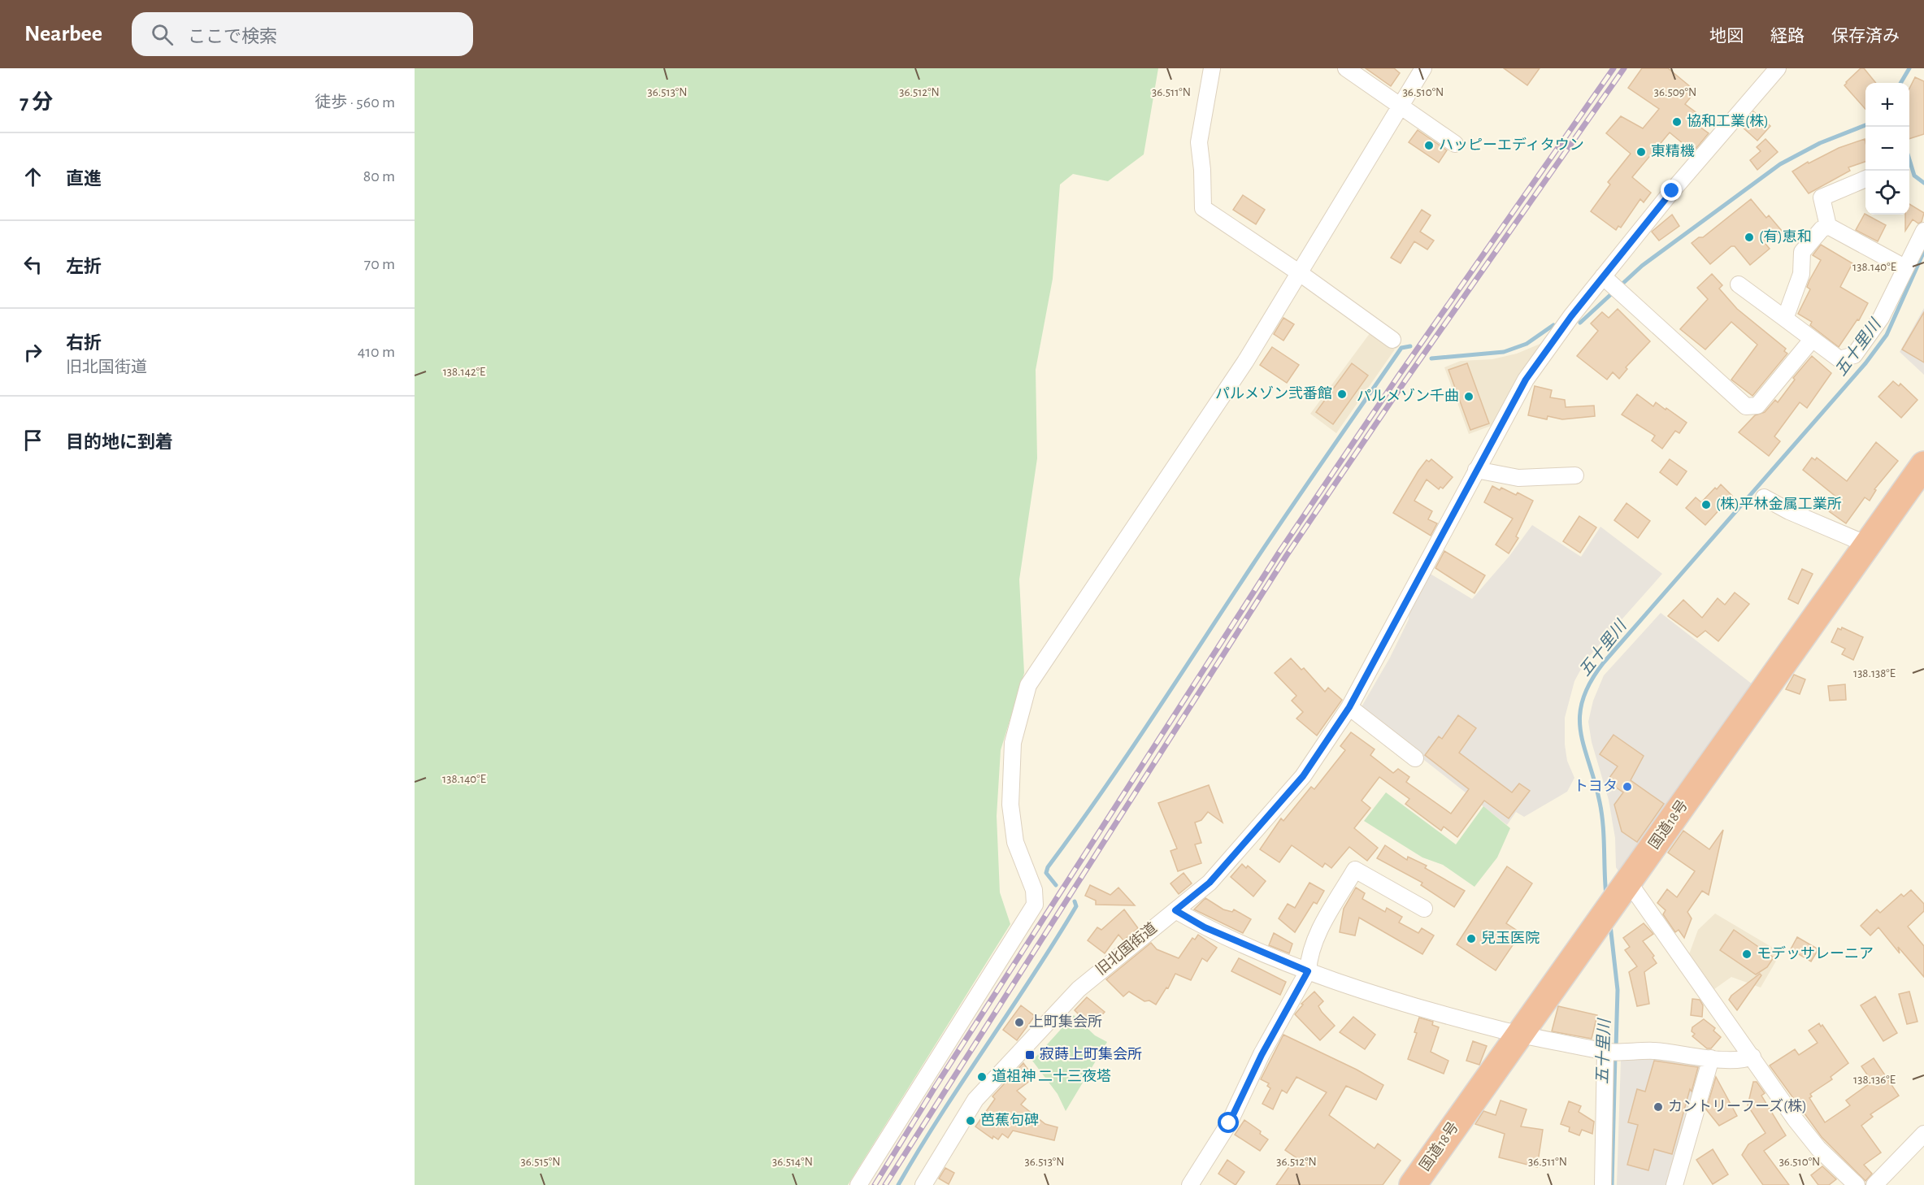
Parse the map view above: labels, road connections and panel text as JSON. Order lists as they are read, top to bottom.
{
  "streets": {
    "highway": ["国道18号"],
    "street": ["旧北国街道"]
  },
  "water": ["五十里川"],
  "places": {
    "other": [
      "協和工業(株)",
      "ハッピーエディタウン",
      "東精機",
      "(有)恵和",
      "パルメゾン弐番館",
      "パルメゾン千曲",
      "(株)平林金属工業所",
      "トヨタ",
      "兒玉医院",
      "モデッサレーニア",
      "上町集会所",
      "道祖神 二十三夜塔",
      "カントリーフーズ(株)",
      "芭蕉句碑"
    ],
    "transit": ["寂蒔上町集会所"]
  },
  "page": {
    "header": "Nearbee",
    "search": "ここで検索",
    "nav": ["地図", "経路", "保存済み"],
    "heading": ["7 分", "徒歩 · 560 m"],
    "map_buttons": ["+", "−"],
    "list": [
      ["直進", "80 m"],
      ["左折", "70 m"],
      ["右折", "旧北国街道", "410 m"],
      "目的地に到着"
    ]
  },
  "coordinates": [
    "36.509°N",
    "36.513°N",
    "36.512°N",
    "36.511°N",
    "36.510°N",
    "138.140°E",
    "138.142°E",
    "138.138°E",
    "138.136°E",
    "36.515°N",
    "36.514°N"
  ]
}
